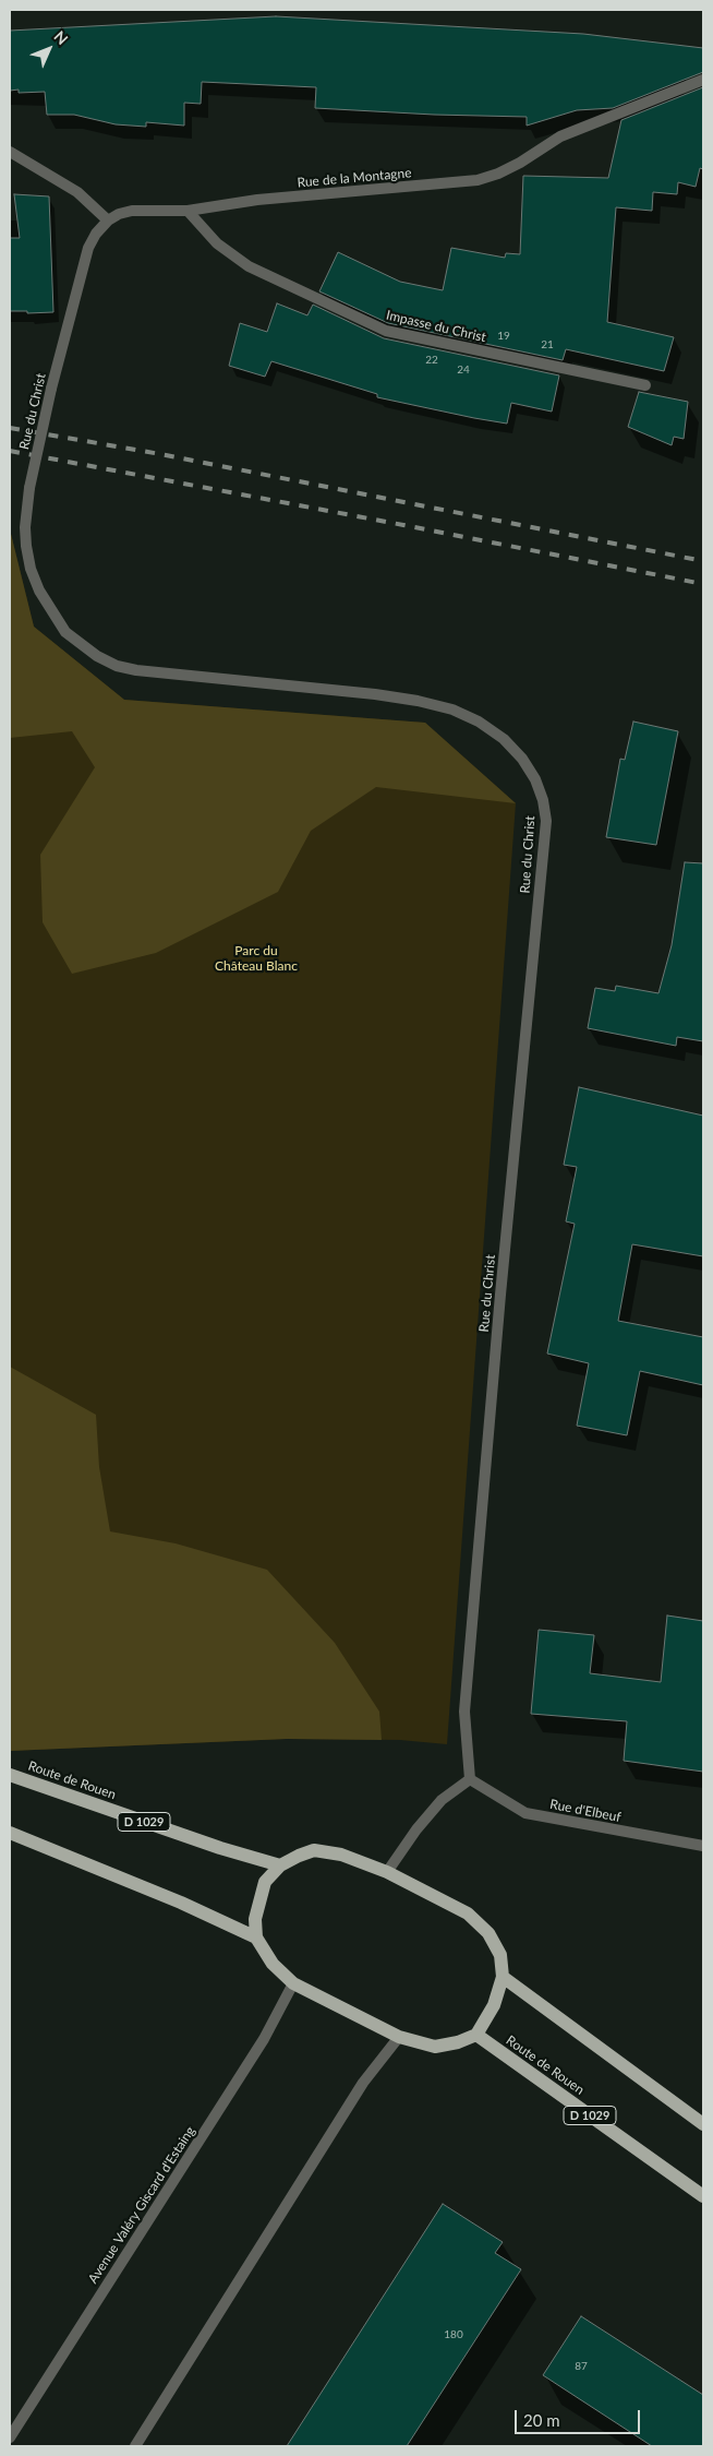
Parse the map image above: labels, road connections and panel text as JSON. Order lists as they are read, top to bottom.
{
  "streets": {
    "main road": ["Route de Rouen", "D 1029"],
    "street": [
      "Rue de la Montagne",
      "Impasse du Christ",
      "Rue du Christ",
      "Rue d'Elbeuf",
      "Avenue Valéry Giscard d'Estaing"
    ]
  },
  "crossings": [
    ["Rue de la Montagne", "Impasse du Christ"],
    ["Rue de la Montagne", "Rue du Christ"],
    ["Rue du Christ", "Rue d'Elbeuf"]
  ],
  "parks": ["Parc du Château Blanc"],
  "house_numbers": [
    "19",
    "21",
    "22",
    "24",
    "180",
    "87"
  ],
  "scale_bar": "20 m",
  "north": "top right"
}
